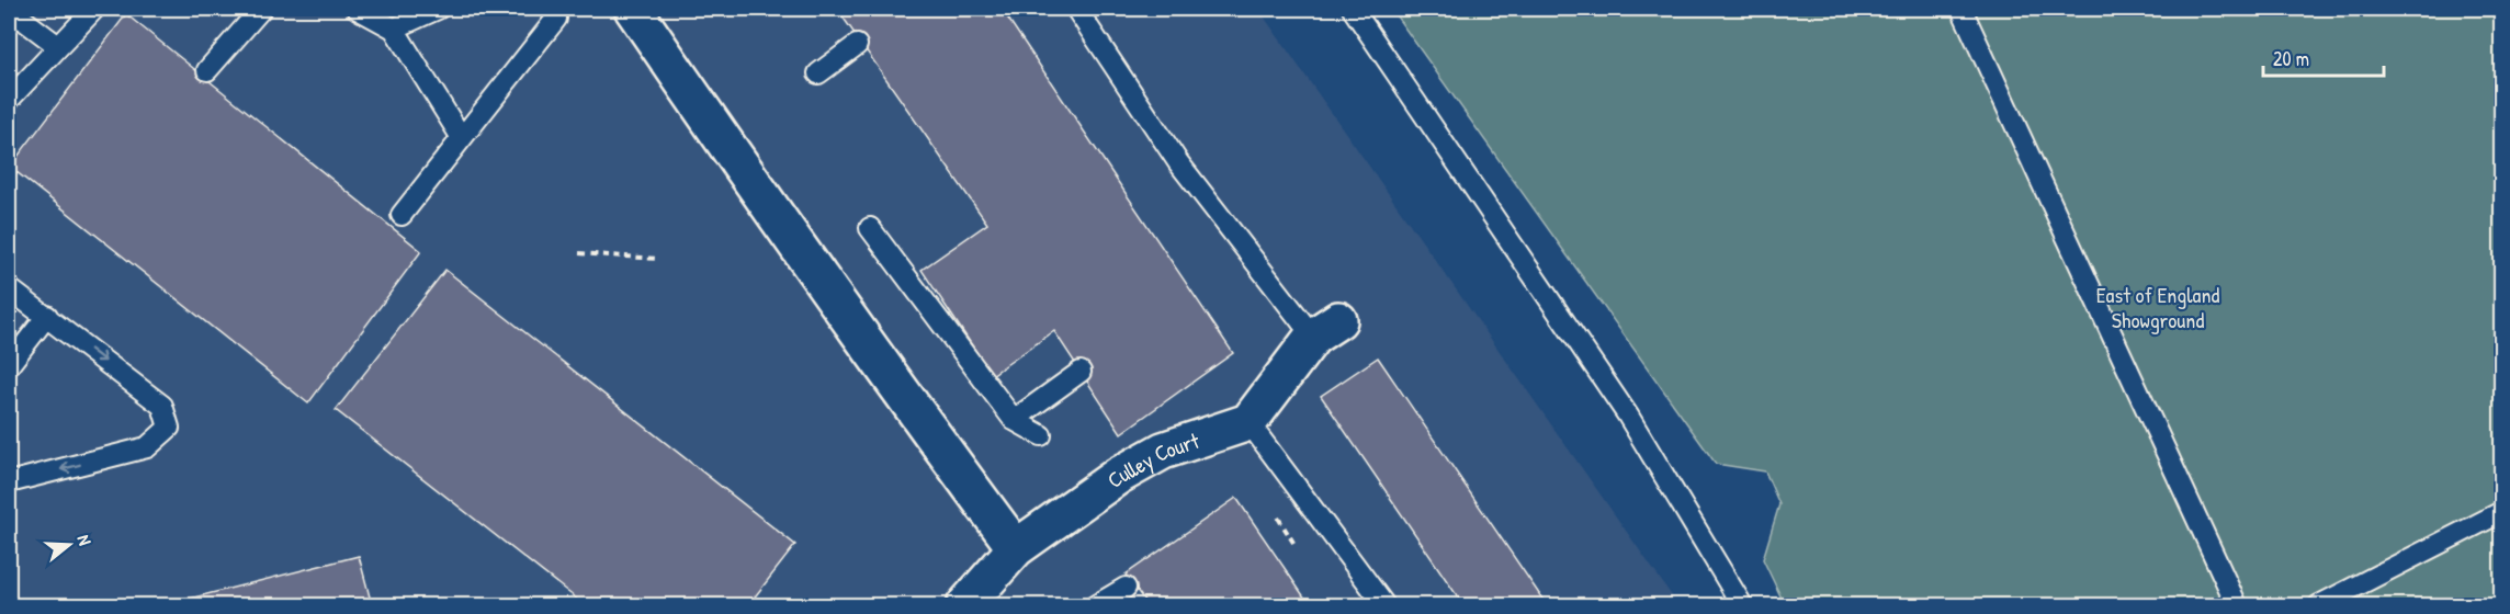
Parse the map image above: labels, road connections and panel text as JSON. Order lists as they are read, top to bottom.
{
  "streets": {
    "street": ["Culley Court"]
  },
  "parks": ["East of England Showground"],
  "scale_bar": "20 m",
  "north": "right"
}
